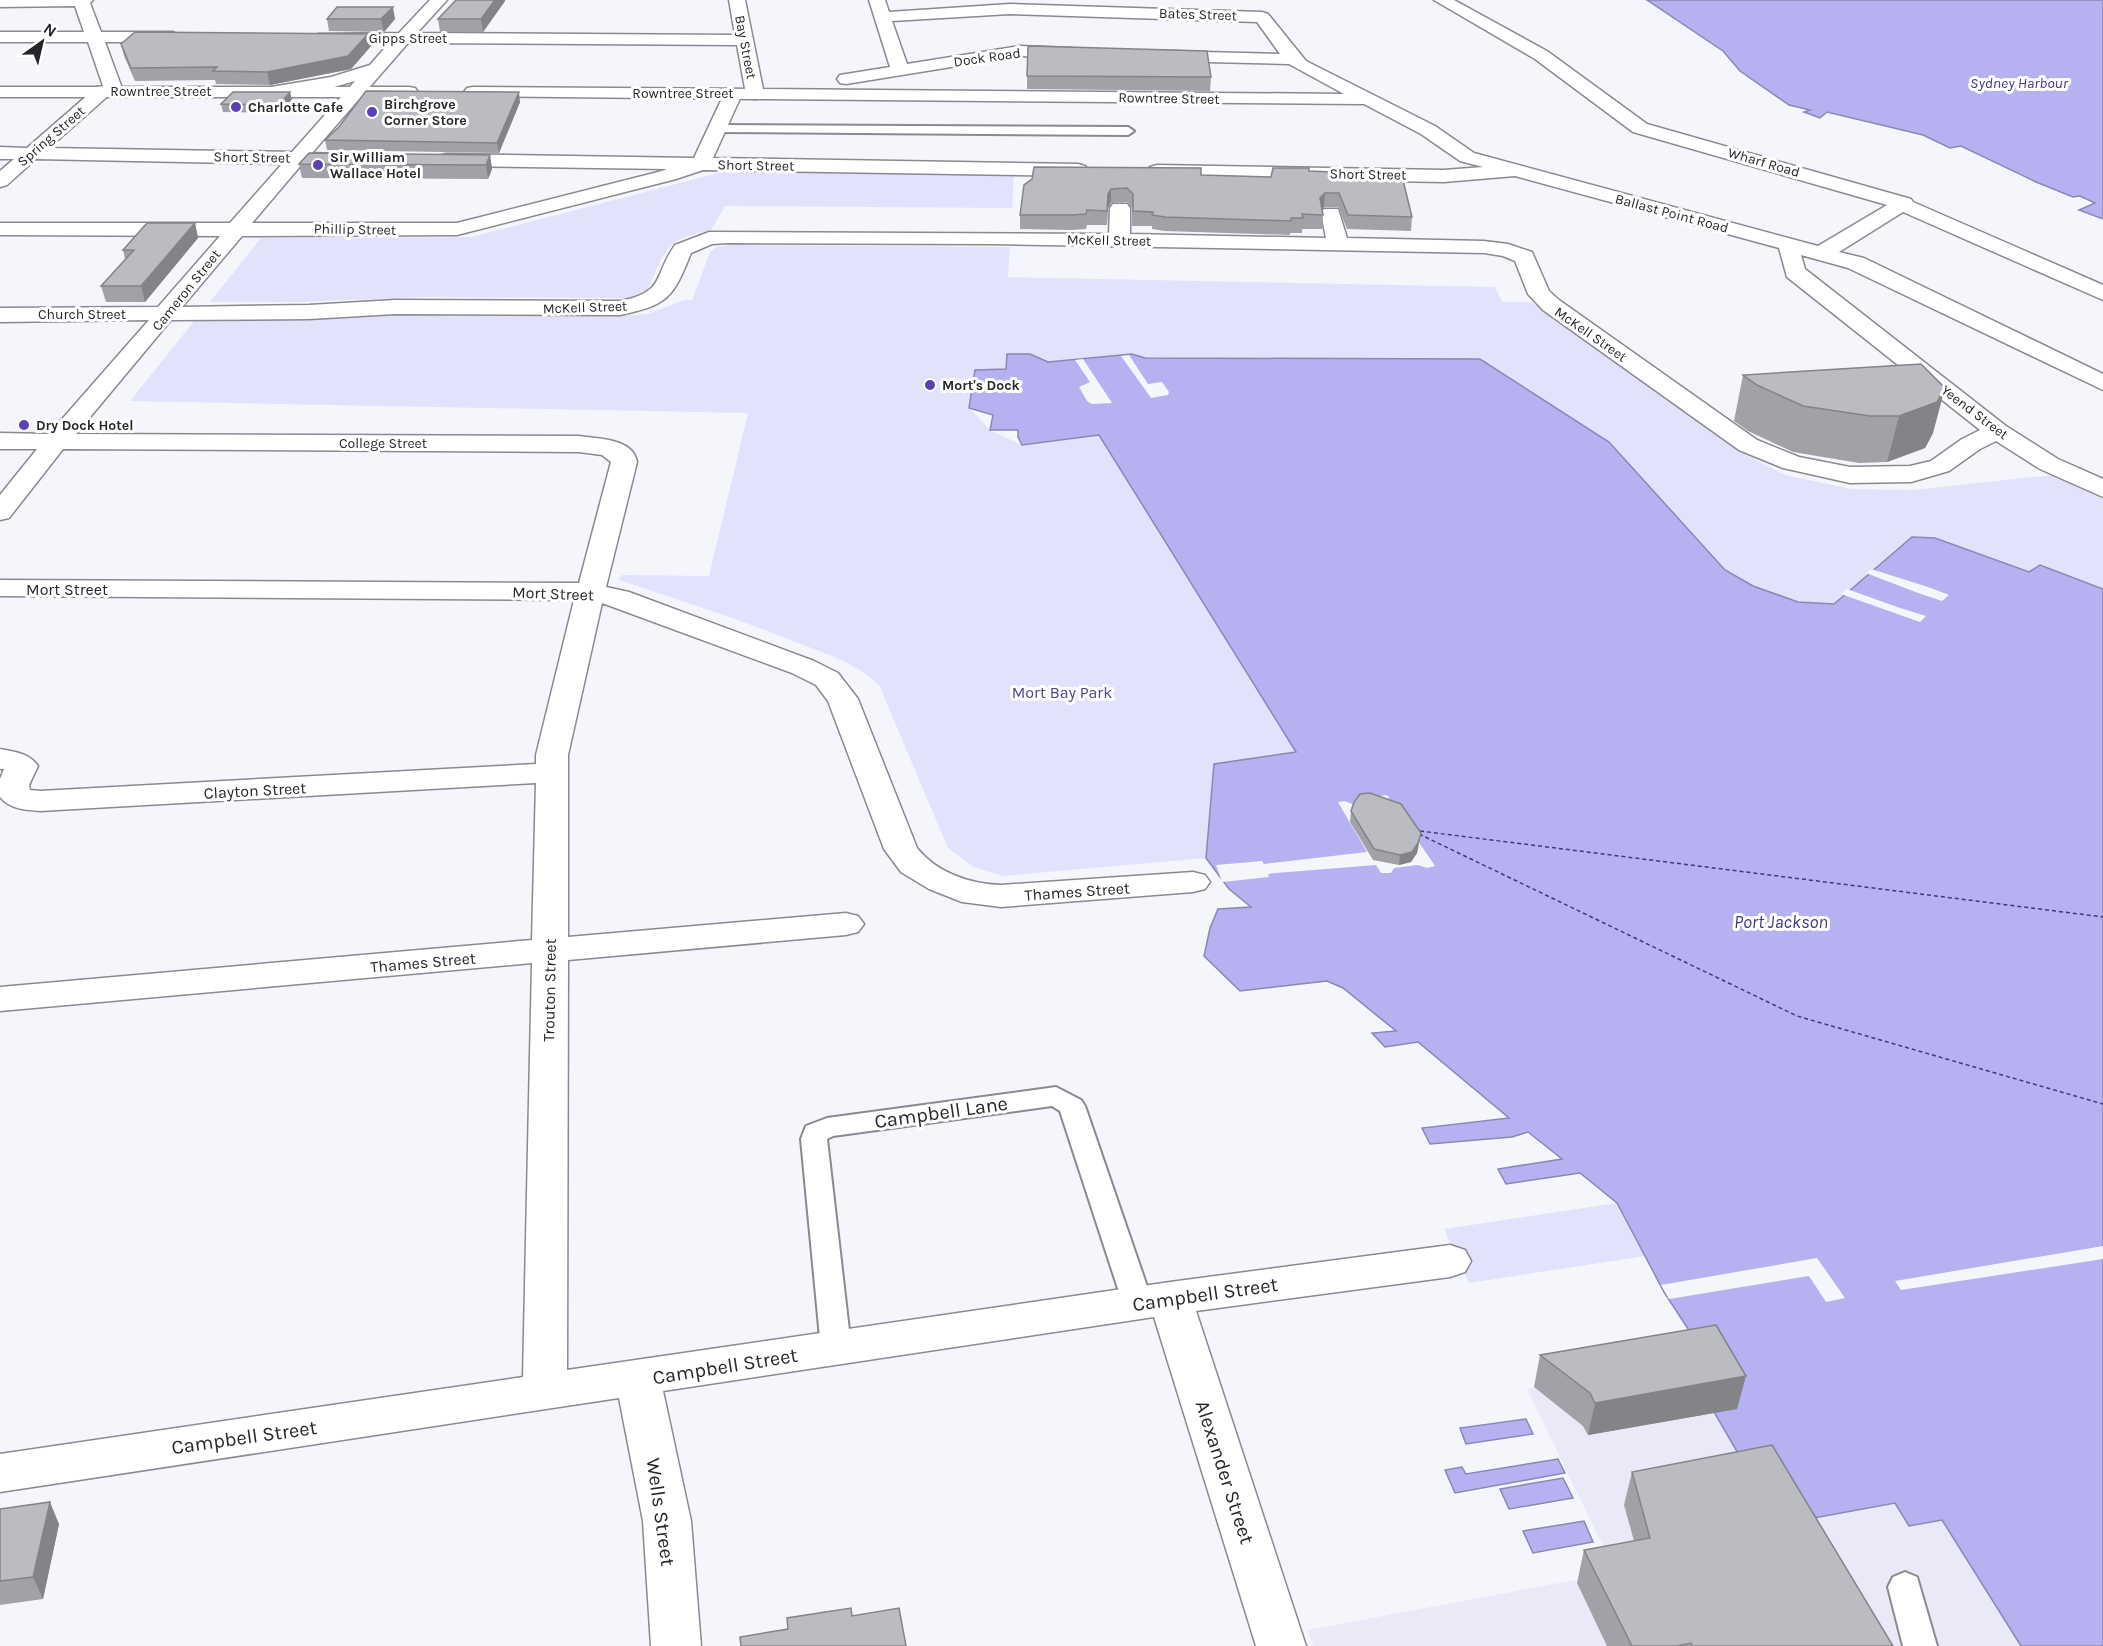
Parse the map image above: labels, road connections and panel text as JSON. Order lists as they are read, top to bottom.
{
  "streets": {
    "street": [
      "Bates Street",
      "Gipps Street",
      "Bay Street",
      "Dock Road",
      "Rowntree Street",
      "Spring Street",
      "Short Street",
      "Wharf Road",
      "Ballast Point Road",
      "Phillip Street",
      "McKell Street",
      "Cameron Street",
      "Church Street",
      "Yeend Street",
      "College Street",
      "Mort Street",
      "Clayton Street",
      "Thames Street",
      "Trouton Street",
      "Campbell Street",
      "Alexander Street",
      "Wells Street"
    ],
    "lane": ["Campbell Lane"]
  },
  "crossings": [
    ["Bates Street", "Ballast Point Road"],
    ["Gipps Street", "Bay Street"],
    ["Gipps Street", "Cameron Street"],
    ["Bay Street", "Rowntree Street"],
    ["Bay Street", "Short Street"],
    ["Bay Street", "Phillip Street"],
    ["Dock Road", "Rowntree Street"],
    ["Rowntree Street", "Spring Street"],
    ["Rowntree Street", "Ballast Point Road"],
    ["Rowntree Street", "Cameron Street"],
    ["Spring Street", "Short Street"],
    ["Short Street", "Ballast Point Road"],
    ["Short Street", "Phillip Street"],
    ["Short Street", "Cameron Street"],
    ["Ballast Point Road", "Yeend Street"],
    ["Phillip Street", "Cameron Street"],
    ["McKell Street", "Cameron Street"],
    ["McKell Street", "Church Street"],
    ["McKell Street", "Yeend Street"],
    ["Cameron Street", "Church Street"],
    ["Cameron Street", "College Street"],
    ["College Street", "Mort Street"],
    ["College Street", "Trouton Street"],
    ["Mort Street", "Thames Street"],
    ["Mort Street", "Trouton Street"],
    ["Clayton Street", "Trouton Street"],
    ["Thames Street", "Trouton Street"],
    ["Trouton Street", "Campbell Street"],
    ["Campbell Lane", "Campbell Street"],
    ["Campbell Lane", "Alexander Street"],
    ["Campbell Street", "Alexander Street"],
    ["Campbell Street", "Wells Street"]
  ],
  "water": ["Sydney Harbour", "Port Jackson"],
  "parks": ["Mort Bay Park"],
  "places": [
    "Charlotte Cafe",
    "Birchgrove Corner Store",
    "Sir William Wallace Hotel",
    "Mort's Dock",
    "Dry Dock Hotel"
  ],
  "north": "top right"
}
